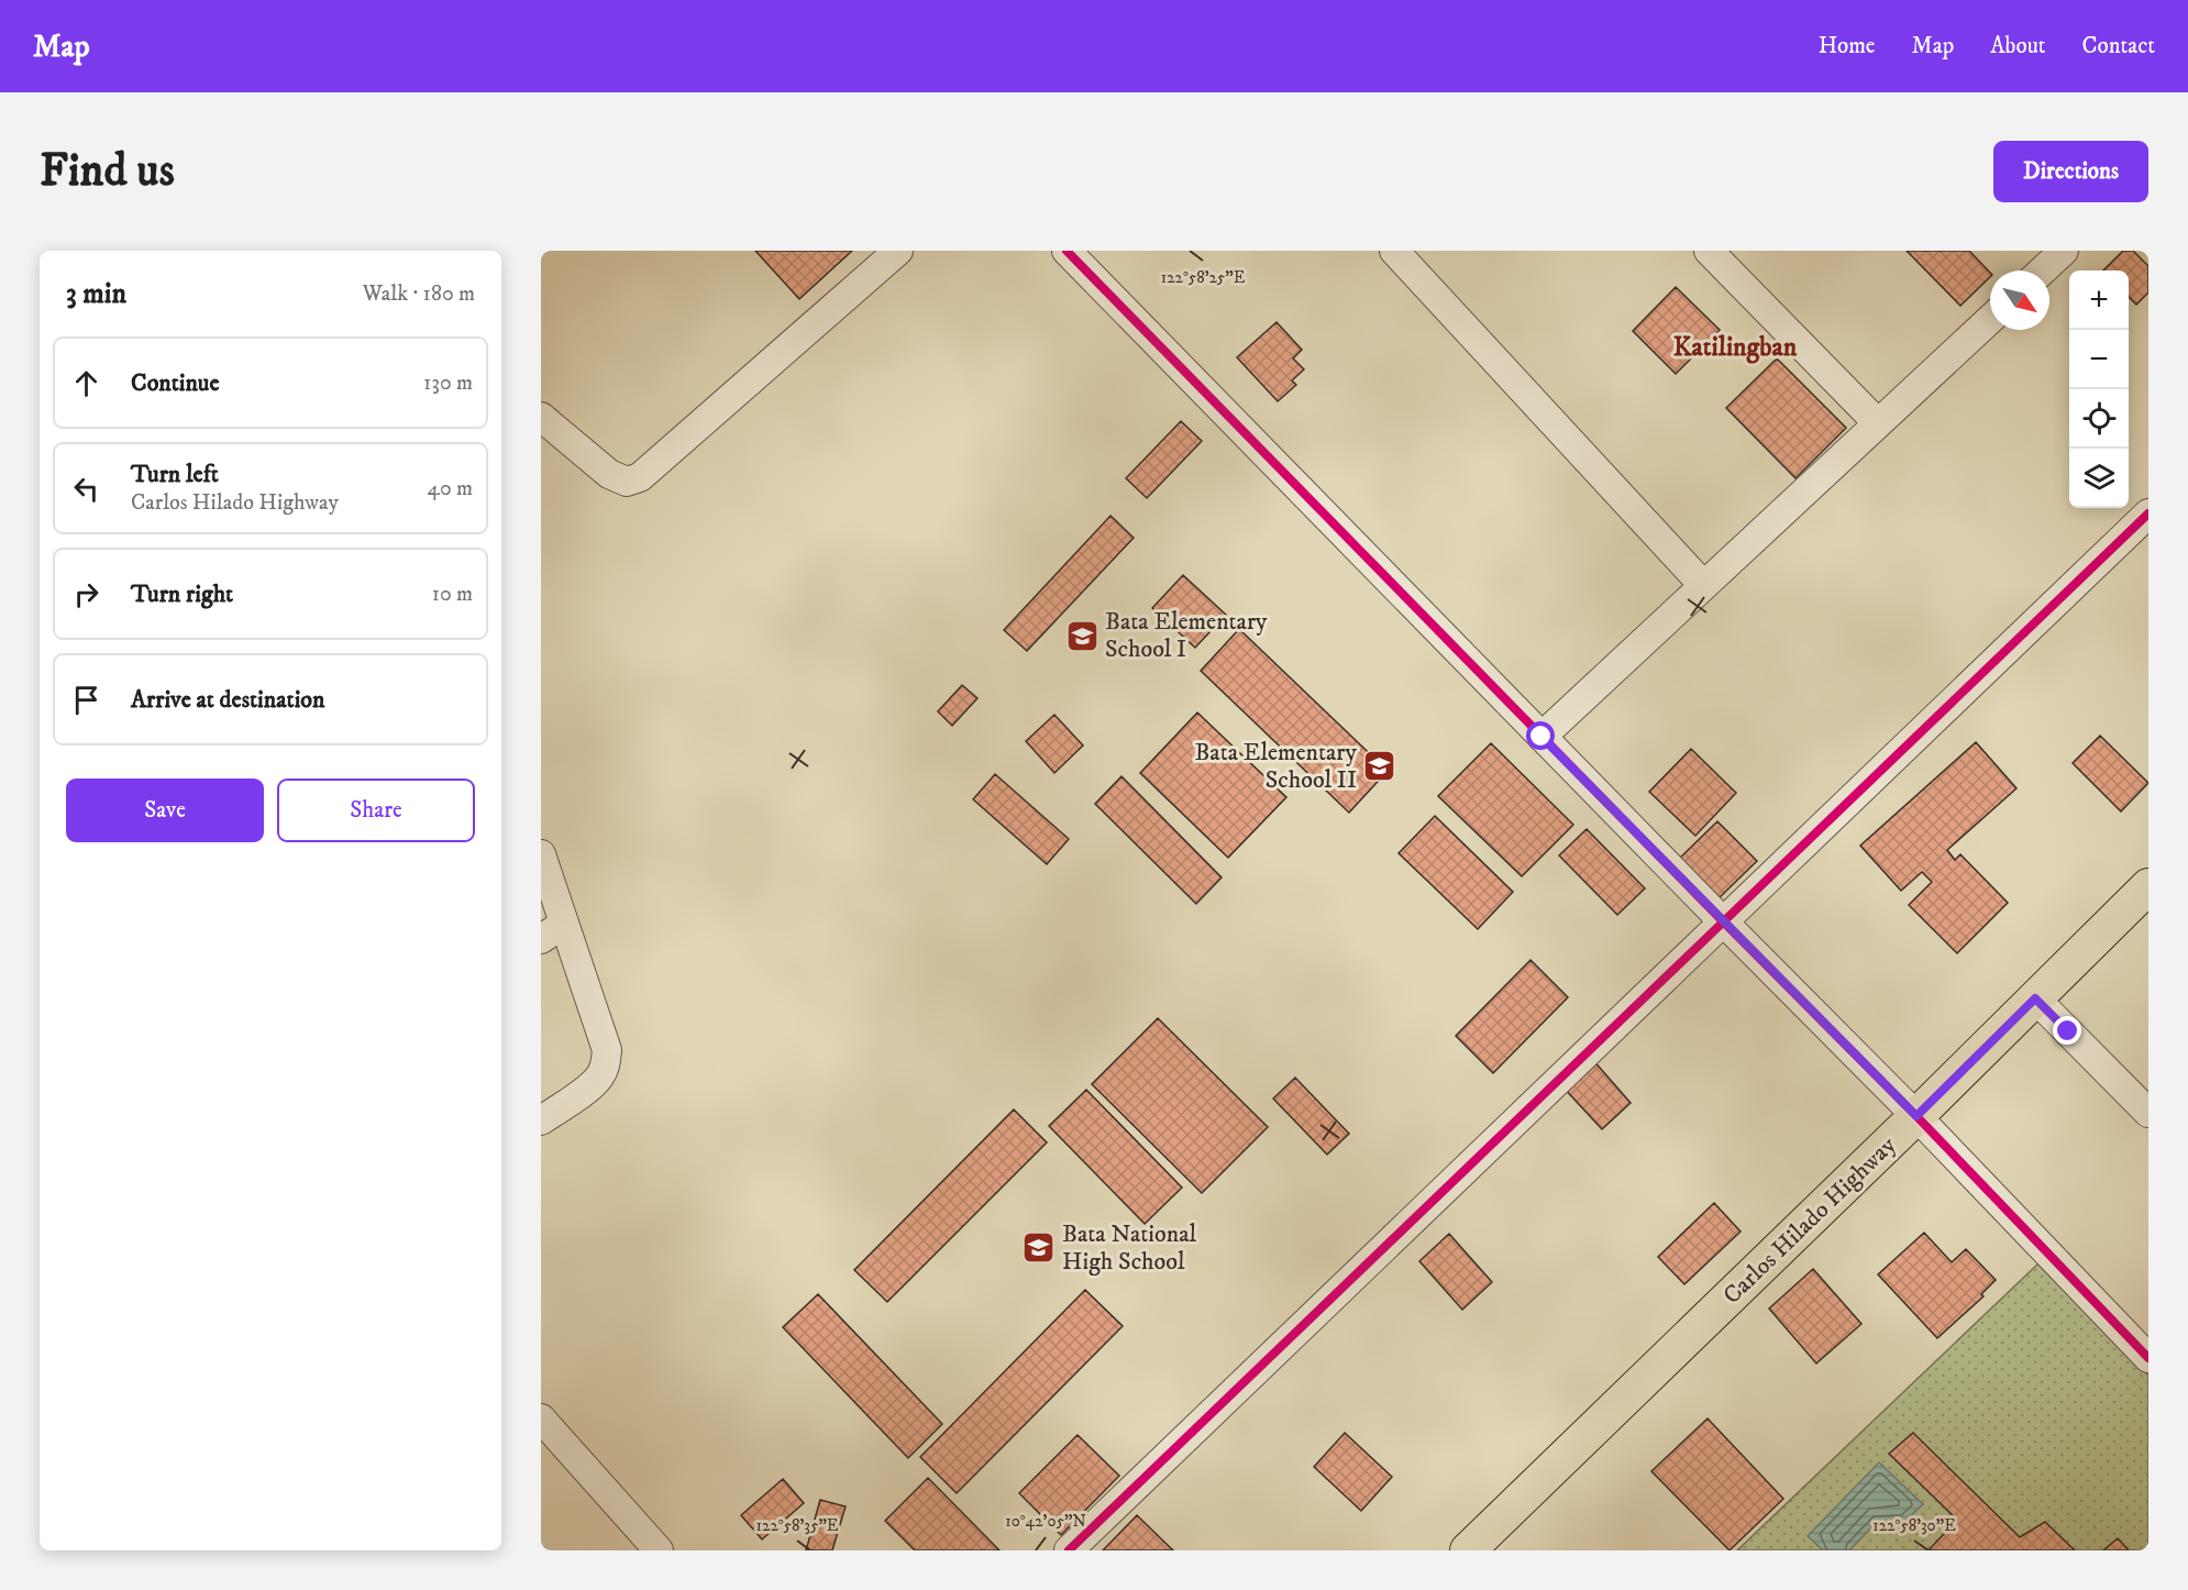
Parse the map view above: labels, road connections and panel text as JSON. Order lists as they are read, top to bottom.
{
  "streets": {
    "main road": ["Carlos Hilado Highway"]
  },
  "districts": ["Katilingban"],
  "places": {
    "school or university": ["Bata Elementary School I", "Bata Elementary School II", "Bata National High School"]
  },
  "north": "bottom right",
  "page": {
    "header": "Map",
    "nav": [
      "Home",
      "Map",
      "About",
      "Contact"
    ],
    "buttons": [
      "Directions",
      ["Save", "Share"]
    ],
    "title": "Find us",
    "heading": ["3 min", "Walk · 180 m"],
    "map_buttons": ["+", "−"],
    "list": [
      ["Continue", "130 m"],
      ["Turn left", "Carlos Hilado Highway", "40 m"],
      ["Turn right", "10 m"],
      "Arrive at destination"
    ]
  },
  "coordinates": [
    "122°58'25\"E",
    "10°42'05\"N",
    "122°58'35\"E",
    "122°58'30\"E"
  ]
}
